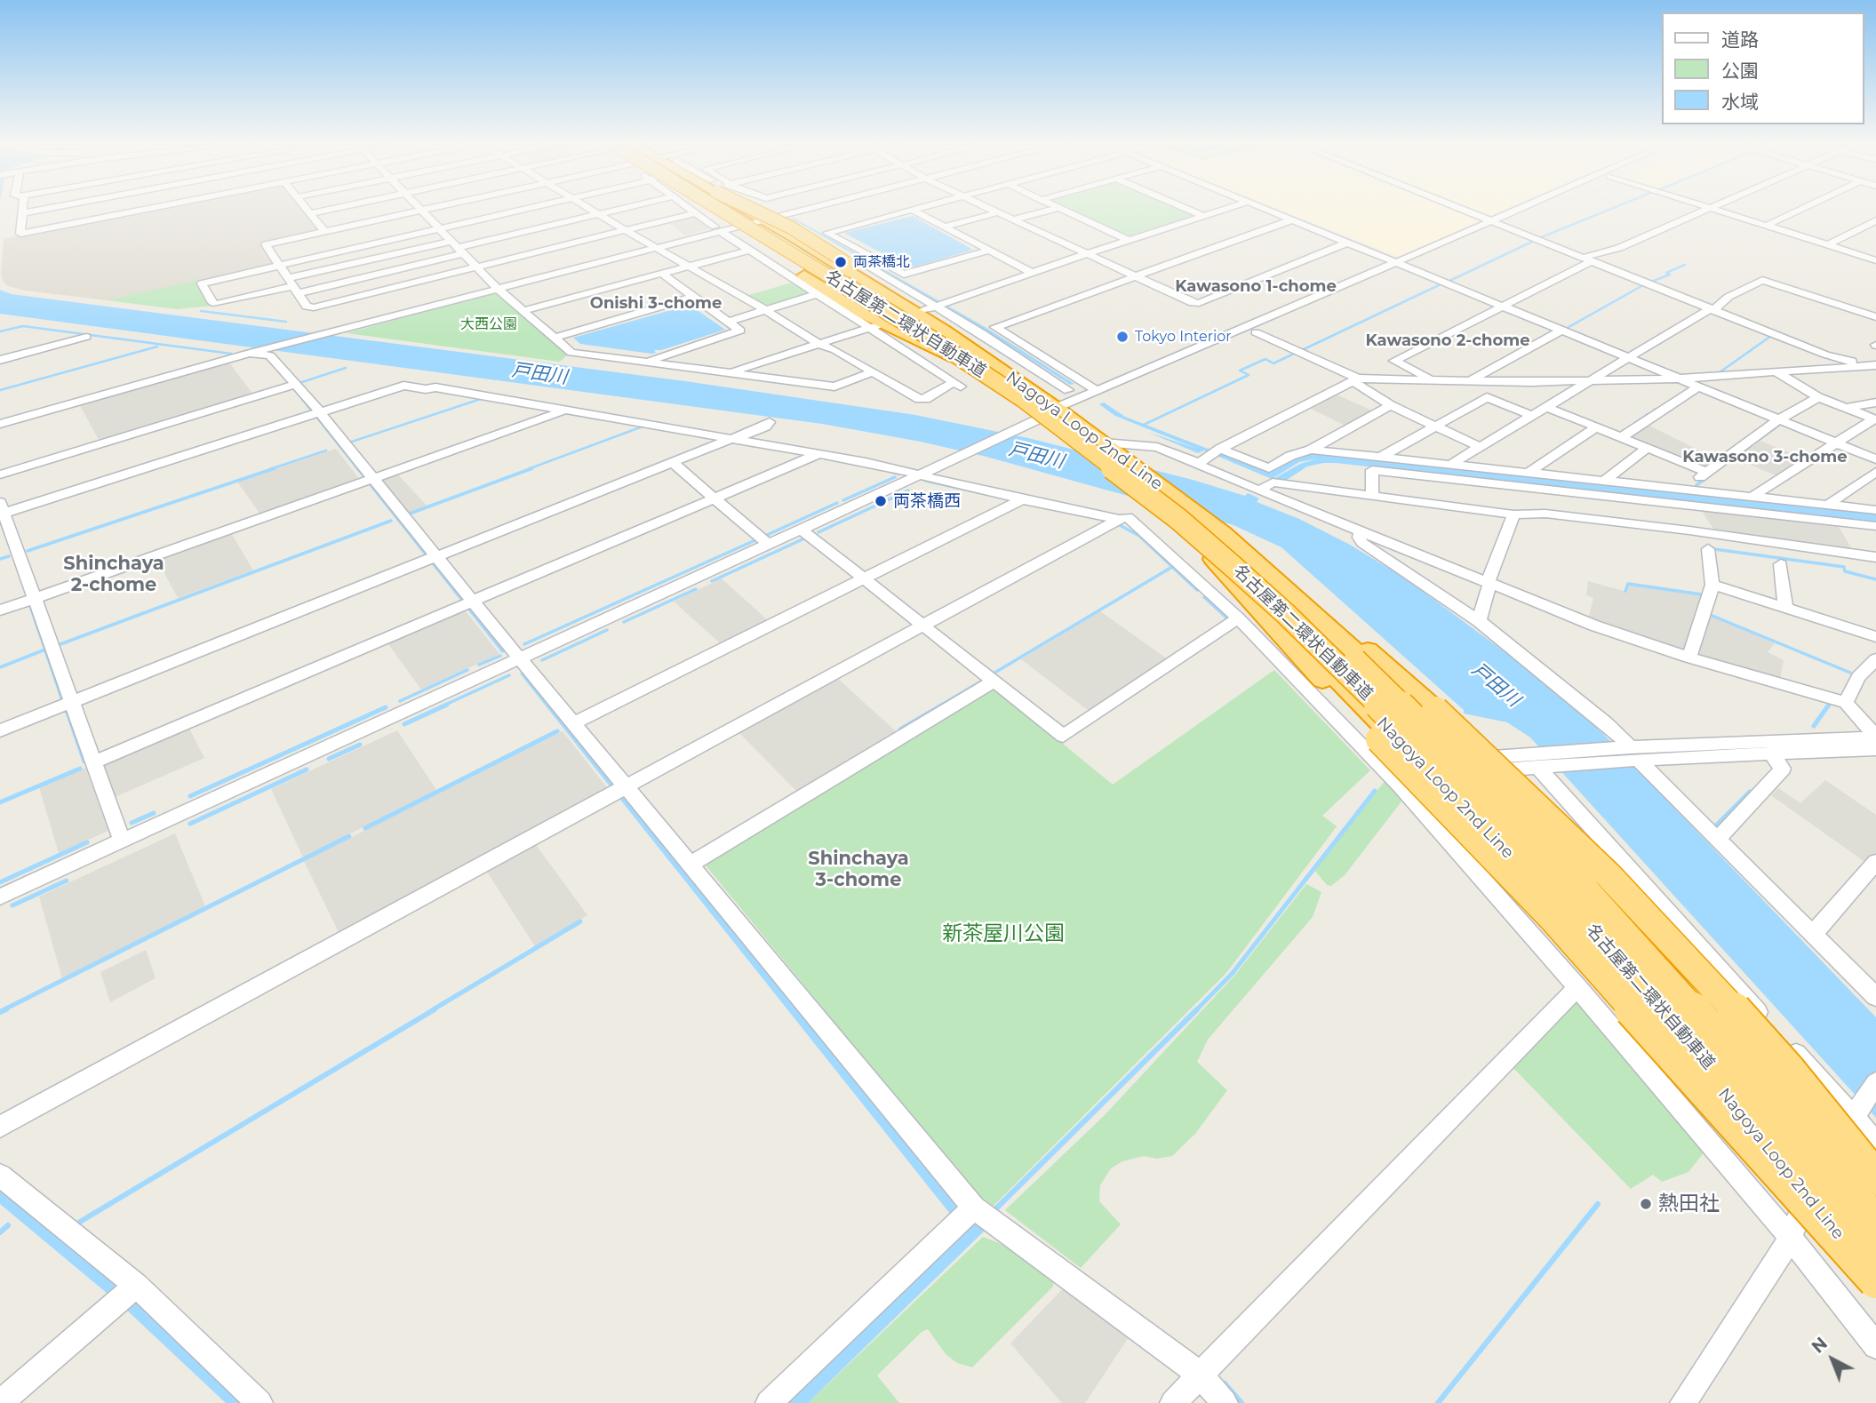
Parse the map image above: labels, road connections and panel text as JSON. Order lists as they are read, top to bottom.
{
  "streets": {
    "highway": ["名古屋第二環状自動車道", "Nagoya Loop 2nd Line"]
  },
  "districts": [
    "Kawasono 1-chome",
    "Onishi 3-chome",
    "Kawasono 2-chome",
    "Kawasono 3-chome",
    "Shinchaya 2-chome",
    "Shinchaya 3-chome"
  ],
  "water": ["戸田川"],
  "parks": ["大西公園", "新茶屋川公園"],
  "places": [
    "両茶橋北",
    "Tokyo Interior",
    "両茶橋西",
    "熱田社"
  ],
  "legend": ["道路", "公園", "水域"],
  "north": "top left"
}
